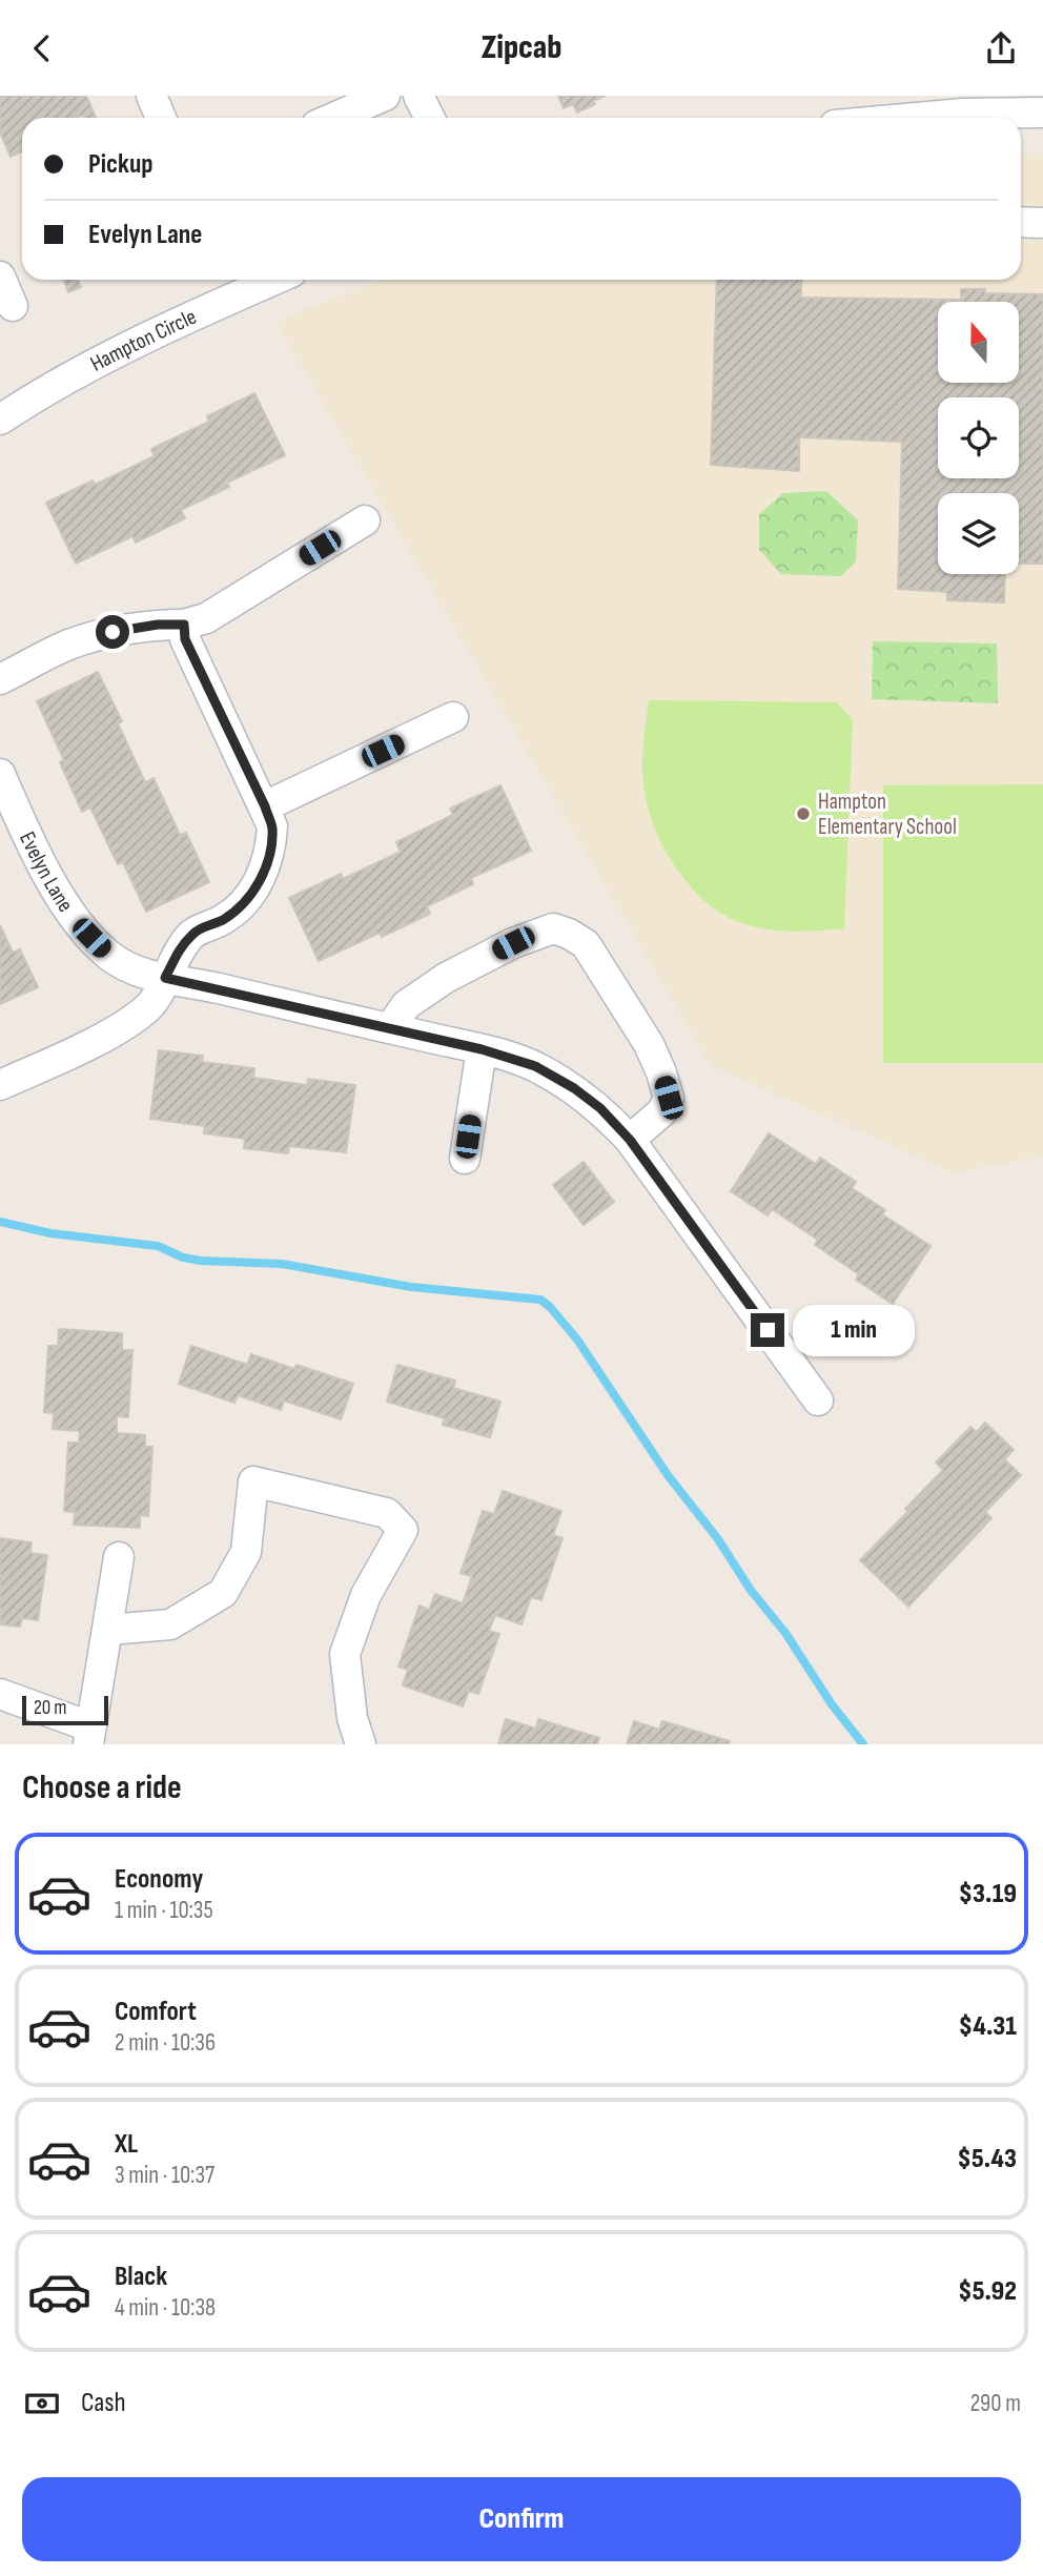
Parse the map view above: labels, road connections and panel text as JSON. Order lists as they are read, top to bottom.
{
  "streets": {
    "street": ["Hampton Circle", "Evelyn Lane"]
  },
  "places": ["Hampton Elementary School"],
  "scale_bar": "20 m",
  "north": "top",
  "page": {
    "header": "Zipcab",
    "banner": ["Pickup", "Evelyn Lane"],
    "bubble": "1 min",
    "scale": "20 m",
    "heading": "Choose a ride",
    "list": [
      {
        "name": "Economy",
        "note": "1 min · 10:35",
        "value": "$3.19"
      },
      {
        "name": "Comfort",
        "note": "2 min · 10:36",
        "value": "$4.31"
      },
      {
        "name": "XL",
        "note": "3 min · 10:37",
        "value": "$5.43"
      },
      {
        "name": "Black",
        "note": "4 min · 10:38",
        "value": "$5.92"
      }
    ],
    "pay": ["Cash", "290 m"],
    "buttons": "Confirm"
  }
}
